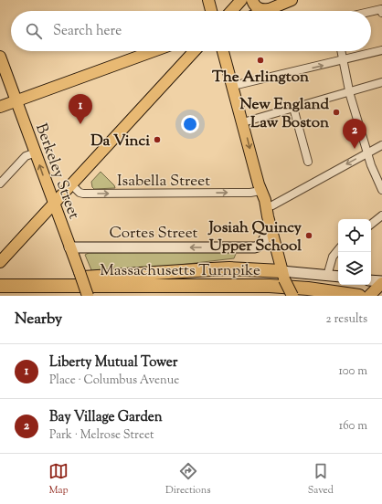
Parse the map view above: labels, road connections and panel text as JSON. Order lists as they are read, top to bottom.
{
  "streets": {
    "highway": ["Massachusetts Turnpike"],
    "main road": ["Berkeley Street"],
    "street": ["Isabella Street", "Cortes Street"]
  },
  "crossings": [
    ["Berkeley Street", "Cortes Street"]
  ],
  "one_way": ["Isabella Street", "Cortes Street"],
  "places": [
    "The Arlington",
    "New England Law Boston",
    "Da Vinci",
    "Josiah Quincy Upper School"
  ],
  "page": {
    "search": "Search here",
    "pins": ["1", "2"],
    "heading": ["Nearby", "2 results"],
    "list": [
      {
        "mark": "1",
        "name": "Liberty Mutual Tower",
        "note": "Place · Columbus Avenue",
        "value": "100 m"
      },
      {
        "mark": "2",
        "name": "Bay Village Garden",
        "note": "Park · Melrose Street",
        "value": "160 m"
      }
    ],
    "nav": ["Map", "Directions", "Saved"]
  }
}
